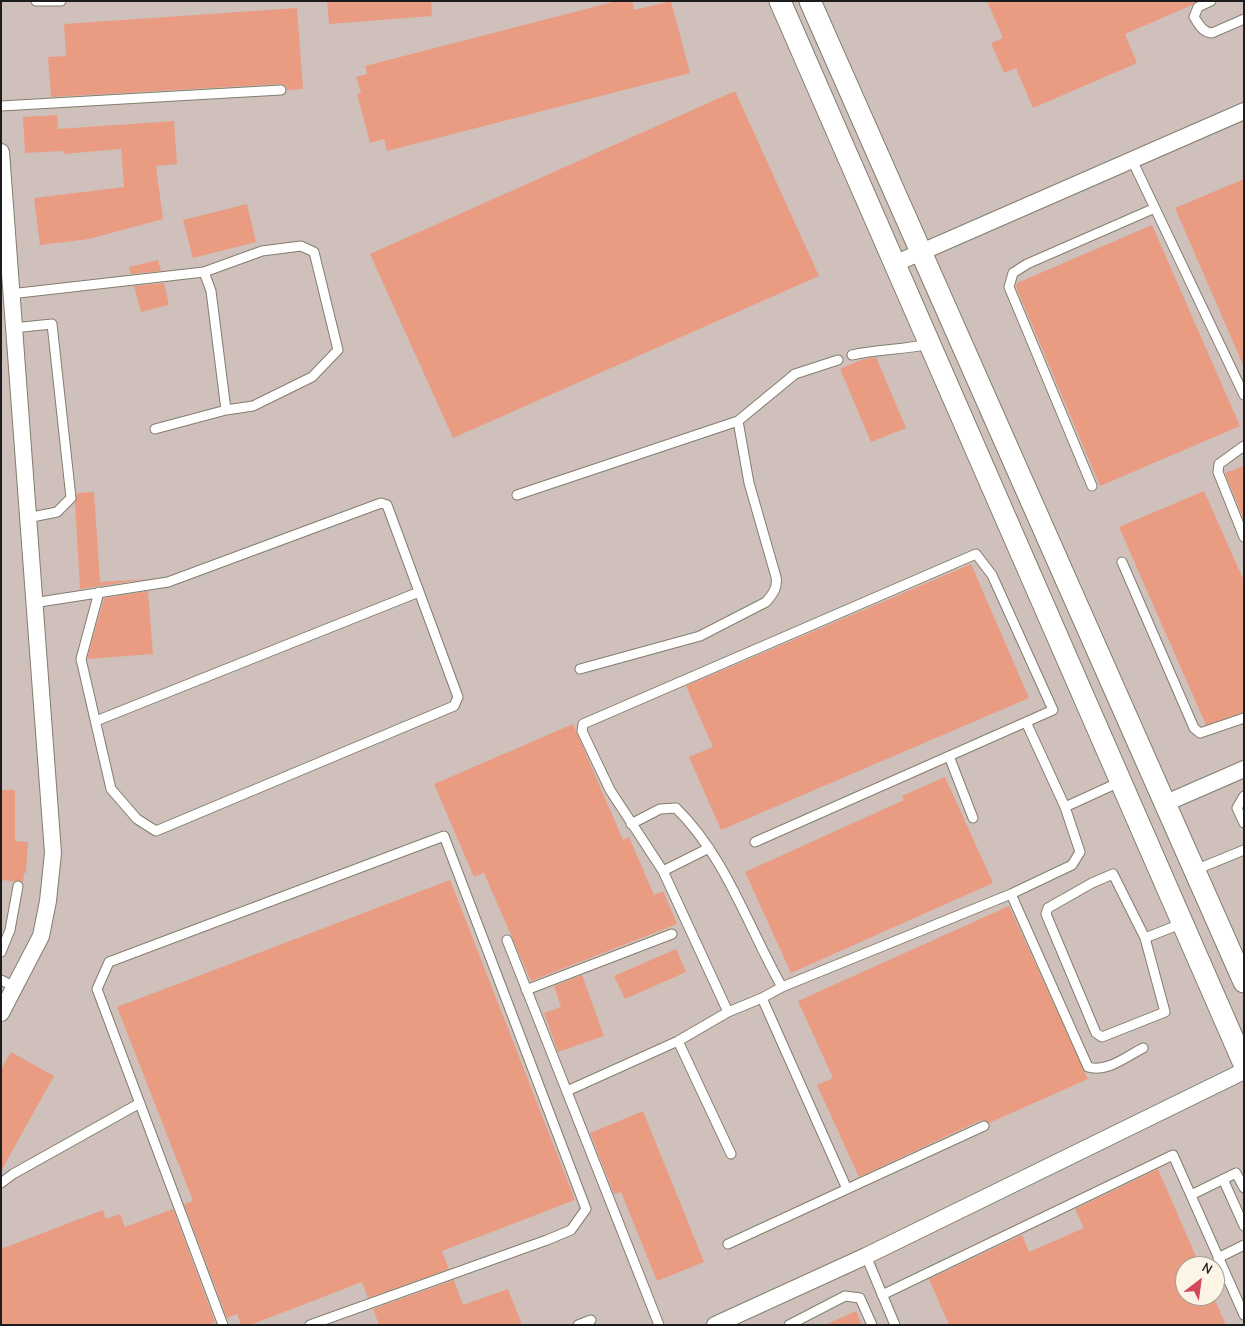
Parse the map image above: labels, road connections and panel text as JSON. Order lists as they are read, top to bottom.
{
  "north": "top right"
}
